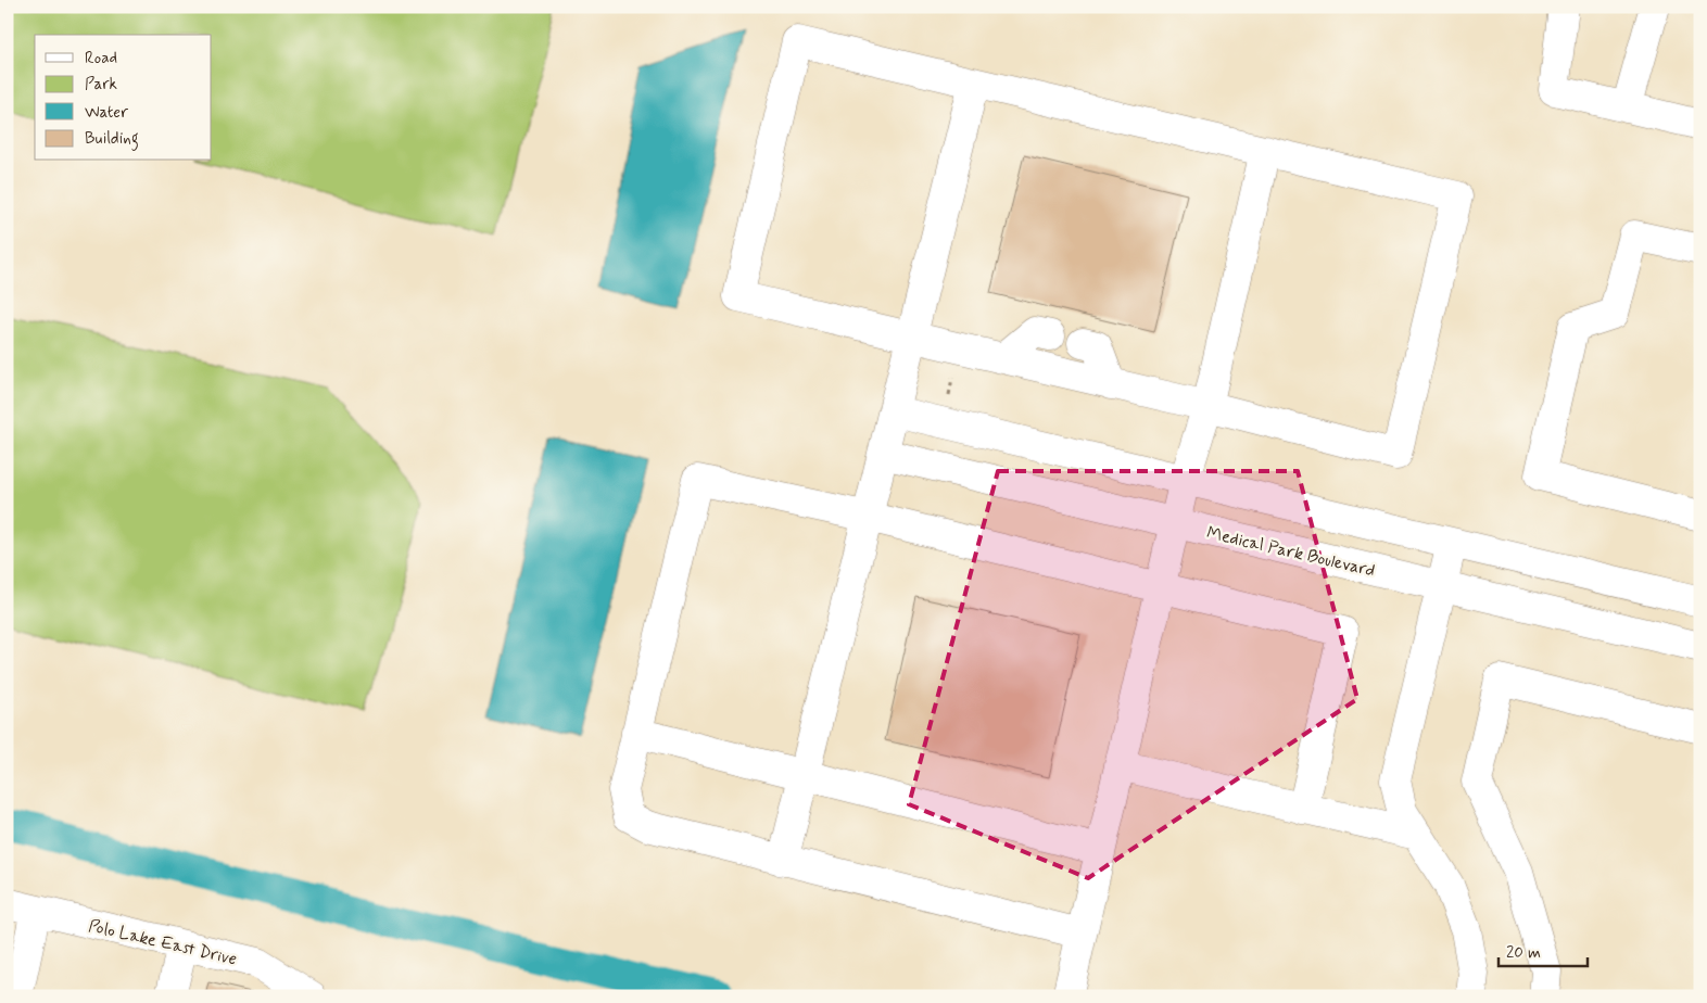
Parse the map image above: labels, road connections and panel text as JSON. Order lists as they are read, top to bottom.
{
  "streets": {
    "street": ["Medical Park Boulevard", "Polo Lake East Drive"]
  },
  "legend": [
    "Road",
    "Park",
    "Water",
    "Building"
  ],
  "scale_bar": "20 m"
}
